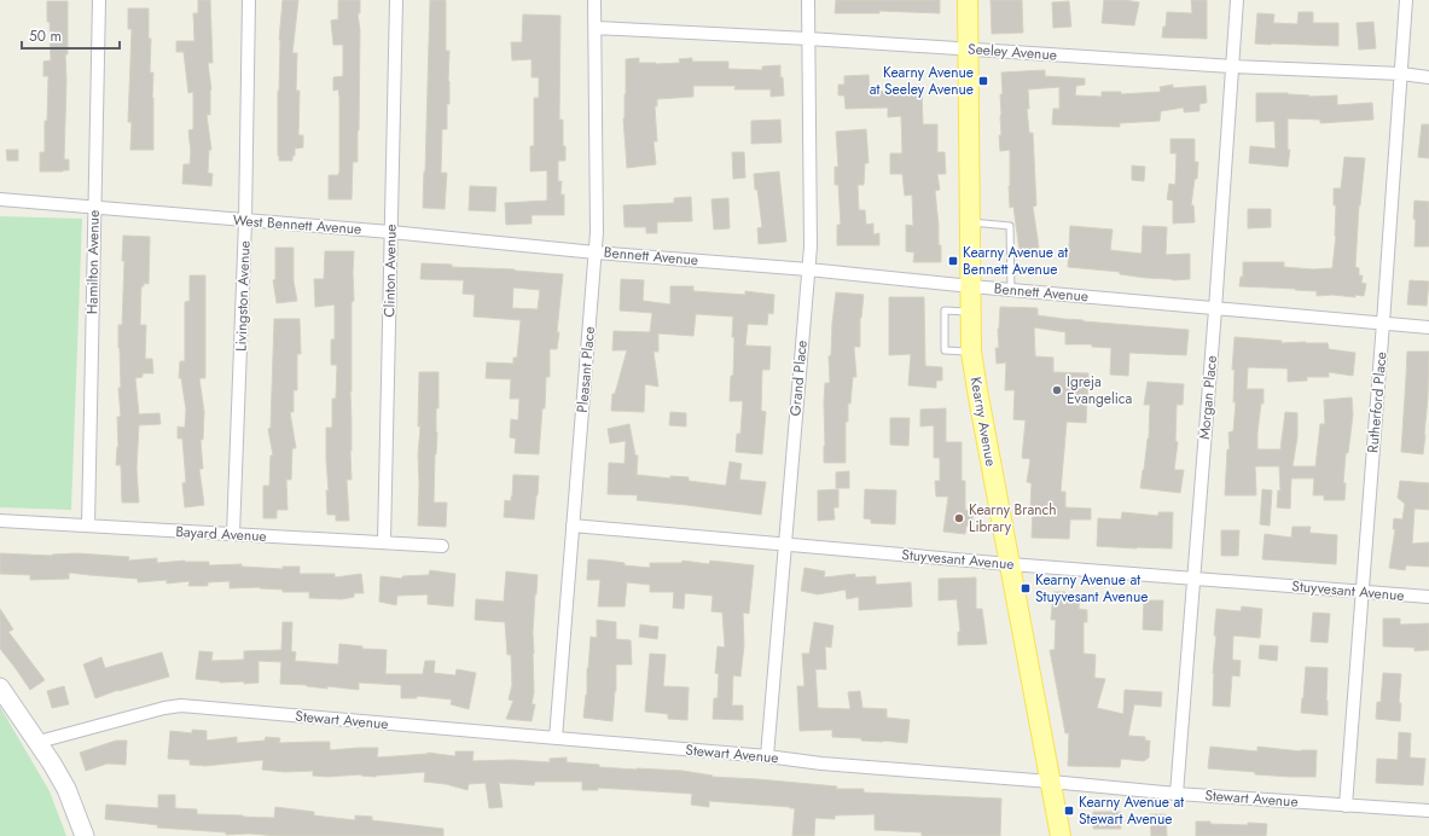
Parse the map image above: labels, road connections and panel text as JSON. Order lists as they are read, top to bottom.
{
  "streets": {
    "main road": ["Kearny Avenue"],
    "street": [
      "Seeley Avenue",
      "West Bennett Avenue",
      "Bennett Avenue",
      "Hamilton Avenue",
      "Clinton Avenue",
      "Livingston Avenue",
      "Pleasant Place",
      "Grand Place",
      "Morgan Place",
      "Rutherford Place",
      "Bayard Avenue",
      "Stuyvesant Avenue",
      "Stewart Avenue"
    ]
  },
  "crossings": [
    ["Seeley Avenue", "Pleasant Place"],
    ["Seeley Avenue", "Grand Place"],
    ["Seeley Avenue", "Morgan Place"],
    ["Seeley Avenue", "Rutherford Place"],
    ["Seeley Avenue", "Kearny Avenue"],
    ["West Bennett Avenue", "Bennett Avenue"],
    ["West Bennett Avenue", "Hamilton Avenue"],
    ["West Bennett Avenue", "Clinton Avenue"],
    ["West Bennett Avenue", "Livingston Avenue"],
    ["West Bennett Avenue", "Pleasant Place"],
    ["Bennett Avenue", "Pleasant Place"],
    ["Bennett Avenue", "Grand Place"],
    ["Bennett Avenue", "Morgan Place"],
    ["Bennett Avenue", "Rutherford Place"],
    ["Bennett Avenue", "Kearny Avenue"],
    ["Hamilton Avenue", "Bayard Avenue"],
    ["Clinton Avenue", "Bayard Avenue"],
    ["Livingston Avenue", "Bayard Avenue"],
    ["Pleasant Place", "Stuyvesant Avenue"],
    ["Pleasant Place", "Stewart Avenue"],
    ["Grand Place", "Stuyvesant Avenue"],
    ["Grand Place", "Stewart Avenue"],
    ["Morgan Place", "Stuyvesant Avenue"],
    ["Morgan Place", "Stewart Avenue"],
    ["Rutherford Place", "Stuyvesant Avenue"],
    ["Rutherford Place", "Stewart Avenue"],
    ["Kearny Avenue", "Stuyvesant Avenue"],
    ["Kearny Avenue", "Stewart Avenue"]
  ],
  "places": {
    "transit": [
      "Kearny Avenue at Seeley Avenue",
      "Kearny Avenue at Bennett Avenue",
      "Kearny Avenue at Stuyvesant Avenue",
      "Kearny Avenue at Stewart Avenue"
    ],
    "other": ["Igreja Evangelica", "Kearny Branch Library"]
  },
  "scale_bar": "50 m"
}
